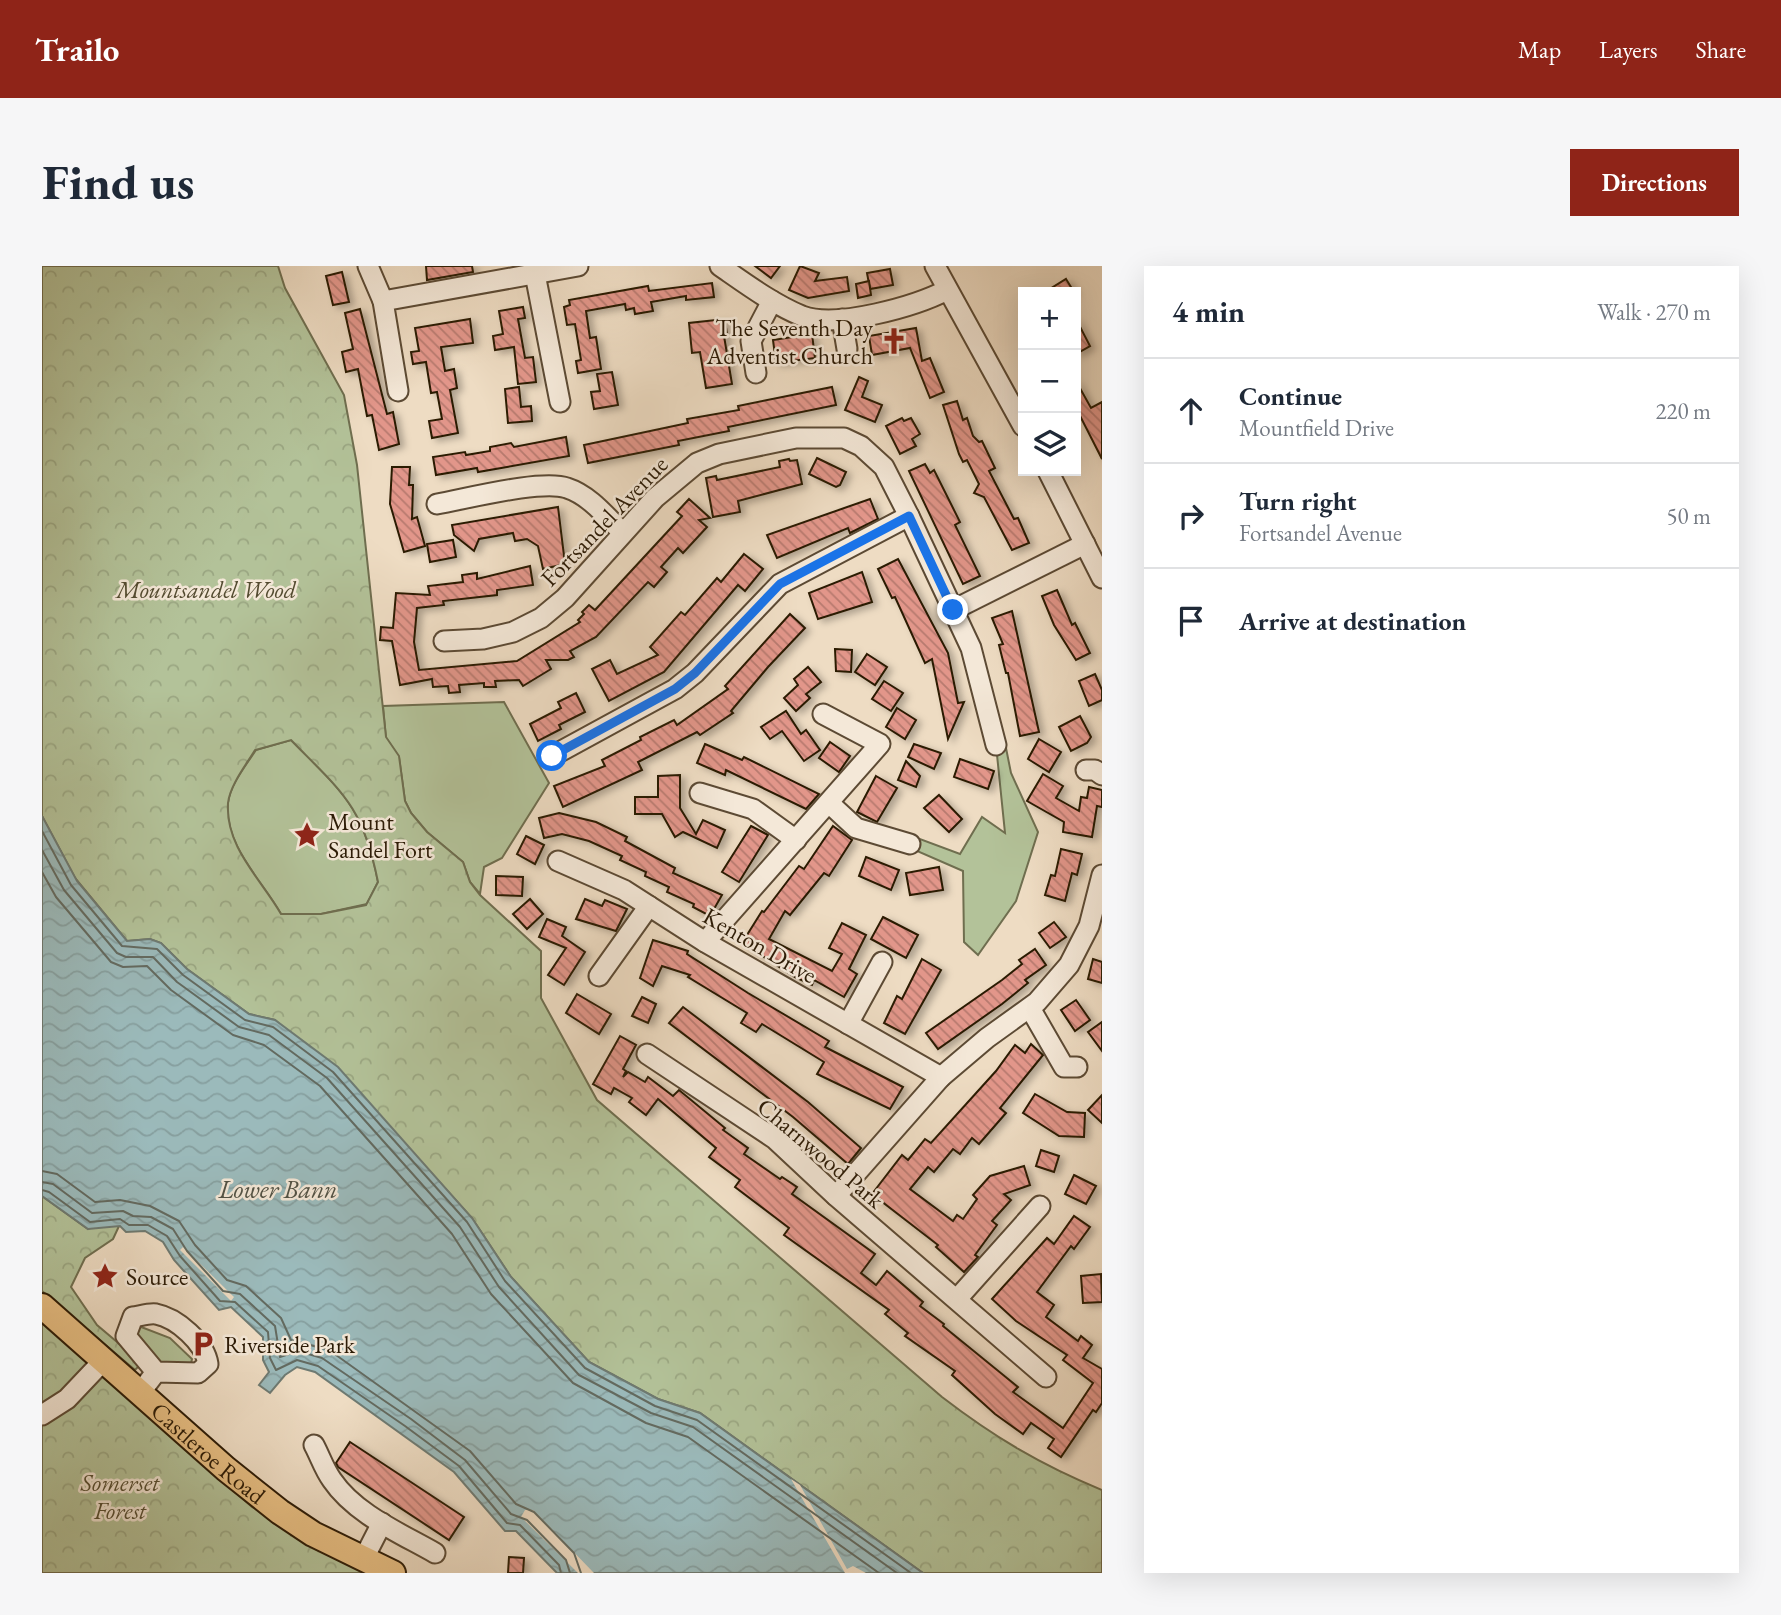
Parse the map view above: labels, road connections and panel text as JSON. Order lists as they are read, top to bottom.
{
  "streets": {
    "main road": ["Castleroe Road"],
    "street": ["Fortsandel Avenue", "Kenton Drive", "Charnwood Park"]
  },
  "water": ["Lower Bann"],
  "parks": ["Mountsandel Wood", "Somerset Forest"],
  "places": {
    "church": ["The Seventh Day Adventist Church"],
    "place": ["Mount Sandel Fort", "Source"],
    "parking": ["Riverside Park"]
  },
  "page": {
    "header": "Trailo",
    "nav": ["Map", "Layers", "Share"],
    "buttons": "Directions",
    "title": "Find us",
    "heading": ["4 min", "Walk · 270 m"],
    "map_buttons": ["+", "−"],
    "list": [
      ["Continue", "Mountfield Drive", "220 m"],
      ["Turn right", "Fortsandel Avenue", "50 m"],
      "Arrive at destination"
    ]
  }
}
